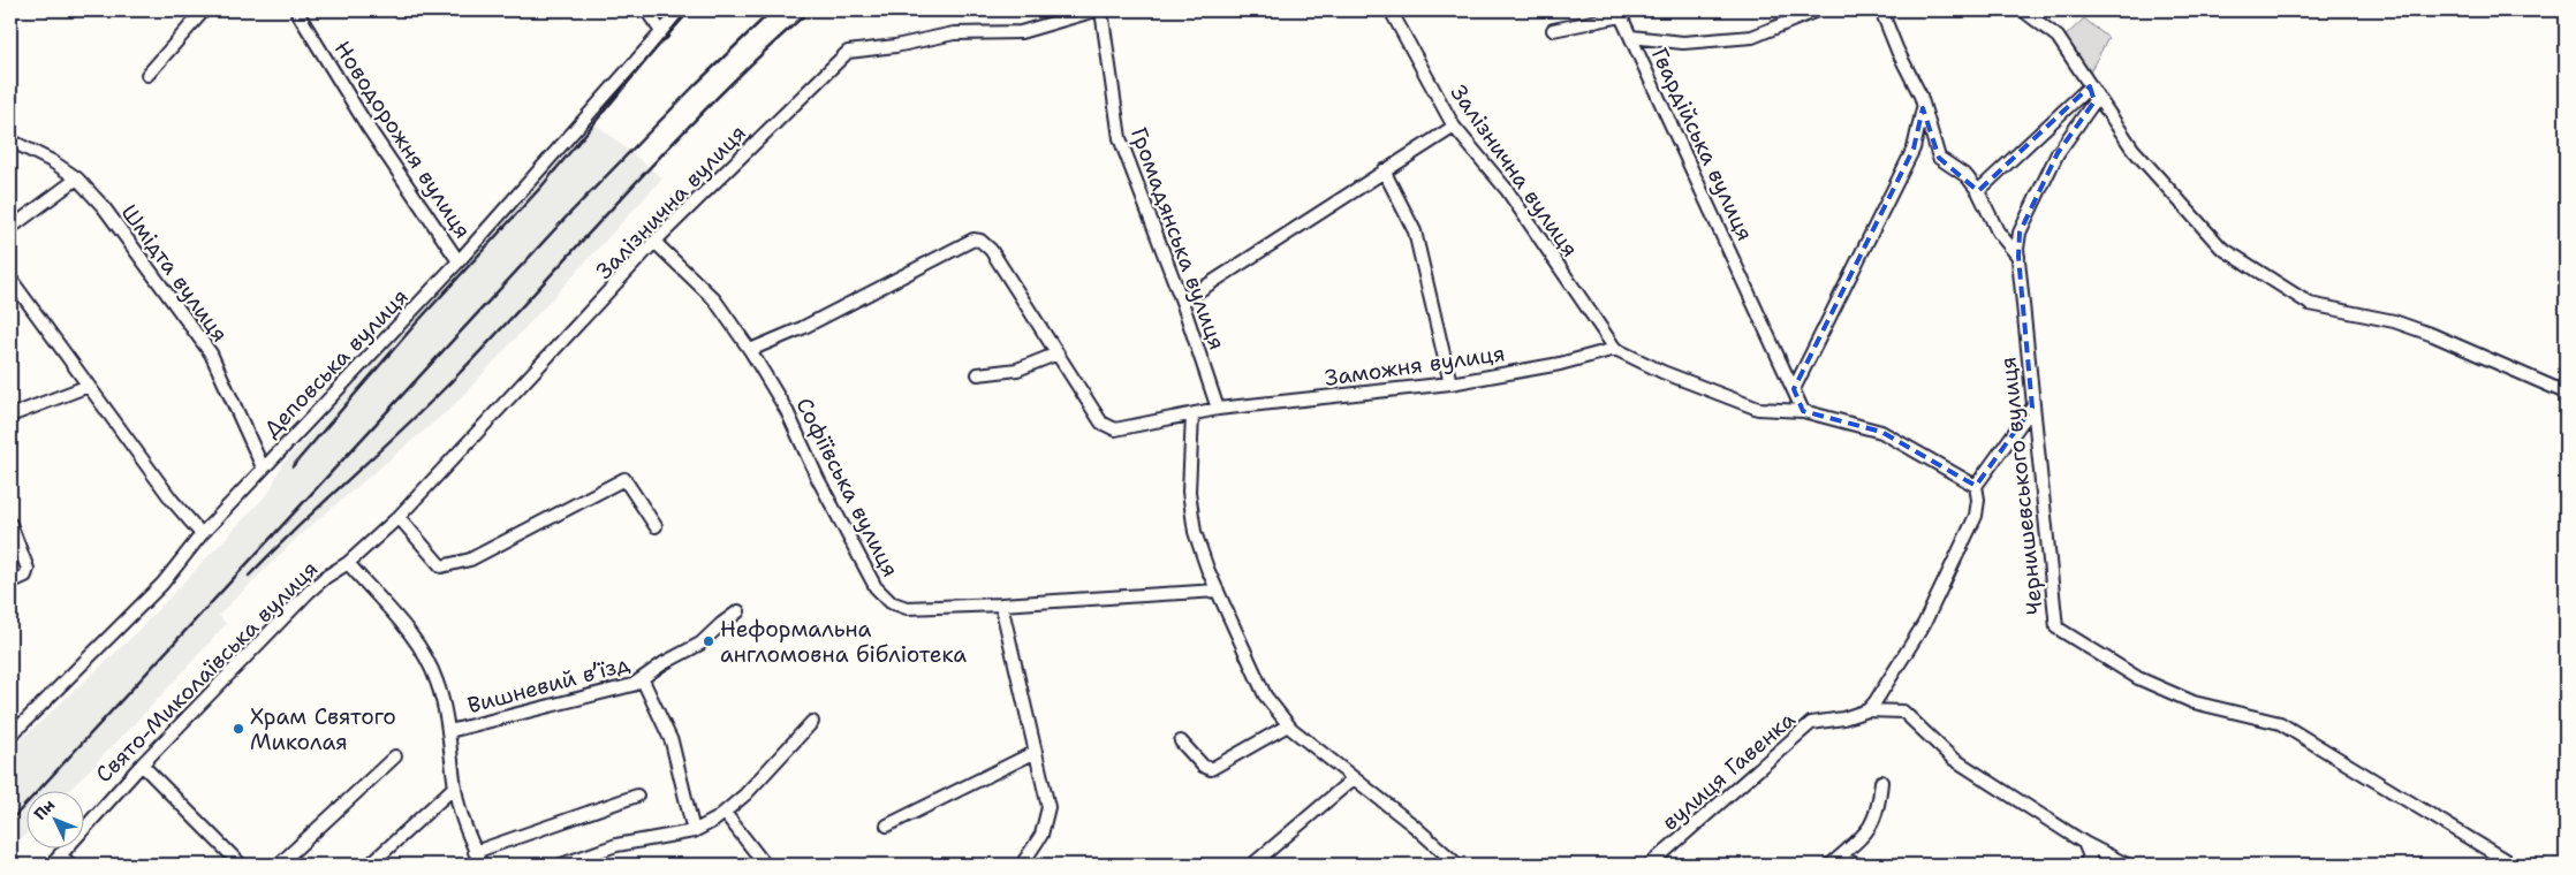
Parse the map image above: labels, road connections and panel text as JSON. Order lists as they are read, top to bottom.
{
  "streets": {
    "street": [
      "Новодорожня вулиця",
      "Гвардійська вулиця",
      "Залізнична вулиця",
      "Громадянська вулиця",
      "Шмідта вулиця",
      "Деповська вулиця",
      "Заможня вулиця",
      "Чернишевського вулиця",
      "Софіївська вулиця",
      "Свято-Миколаївська вулиця",
      "Вишневий в’їзд",
      "вулиця Гавенка"
    ]
  },
  "crossings": [
    ["Новодорожня вулиця", "Деповська вулиця"],
    ["Залізнична вулиця", "Заможня вулиця"],
    ["Залізнична вулиця", "Софіївська вулиця"],
    ["Залізнична вулиця", "Свято-Миколаївська вулиця"],
    ["Громадянська вулиця", "Заможня вулиця"],
    ["Шмідта вулиця", "Деповська вулиця"]
  ],
  "places": ["Неформальна англомовна бібліотека", "Храм Святого Миколая"],
  "north": "top left"
}
